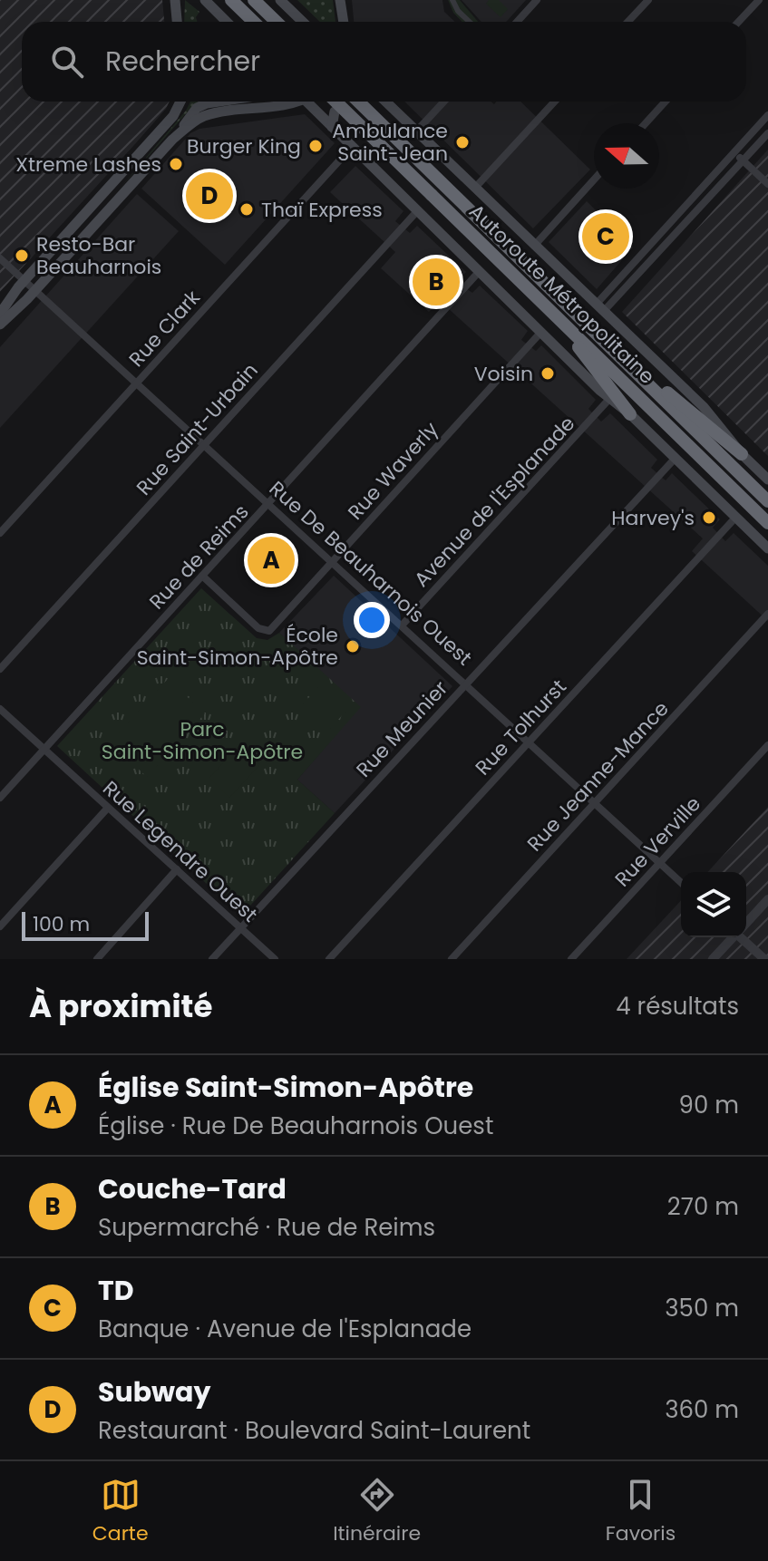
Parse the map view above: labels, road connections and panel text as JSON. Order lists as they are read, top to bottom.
{
  "streets": {
    "highway": ["Autoroute Métropolitaine"],
    "street": [
      "Rue Clark",
      "Rue Saint-Urbain",
      "Rue Waverly",
      "Avenue de l'Esplanade",
      "Rue de Reims",
      "Rue De Beauharnois Ouest",
      "Rue Tolhurst",
      "Rue Meunier",
      "Rue Jeanne-Mance",
      "Rue Verville",
      "Rue Legendre Ouest"
    ]
  },
  "crossings": [
    ["Rue Clark", "Rue De Beauharnois Ouest"],
    ["Rue Saint-Urbain", "Rue De Beauharnois Ouest"],
    ["Rue Waverly", "Rue de Reims"],
    ["Rue Waverly", "Rue De Beauharnois Ouest"],
    ["Avenue de l'Esplanade", "Rue De Beauharnois Ouest"],
    ["Rue de Reims", "Rue De Beauharnois Ouest"],
    ["Rue de Reims", "Rue Legendre Ouest"],
    ["Rue De Beauharnois Ouest", "Rue Tolhurst"],
    ["Rue De Beauharnois Ouest", "Rue Meunier"],
    ["Rue De Beauharnois Ouest", "Rue Jeanne-Mance"],
    ["Rue De Beauharnois Ouest", "Rue Verville"],
    ["Rue Meunier", "Rue Legendre Ouest"]
  ],
  "parks": ["Parc Saint-Simon-Apôtre"],
  "places": [
    "Ambulance Saint-Jean",
    "Burger King",
    "Xtreme Lashes",
    "Thaï Express",
    "Resto-Bar Beauharnois",
    "Voisin",
    "Harvey's",
    "École Saint-Simon-Apôtre"
  ],
  "scale_bar": "100 m",
  "north": "left",
  "page": {
    "search": "Rechercher",
    "pins": [
      "D",
      "C",
      "B",
      "A"
    ],
    "scale": "100 m",
    "heading": ["À proximité", "4 résultats"],
    "list": [
      {
        "mark": "A",
        "name": "Église Saint-Simon-Apôtre",
        "note": "Église · Rue De Beauharnois Ouest",
        "value": "90 m"
      },
      {
        "mark": "B",
        "name": "Couche-Tard",
        "note": "Supermarché · Rue de Reims",
        "value": "270 m"
      },
      {
        "mark": "C",
        "name": "TD",
        "note": "Banque · Avenue de l'Esplanade",
        "value": "350 m"
      },
      {
        "mark": "D",
        "name": "Subway",
        "note": "Restaurant · Boulevard Saint-Laurent",
        "value": "360 m"
      }
    ],
    "nav": ["Carte", "Itinéraire", "Favoris"]
  }
}
